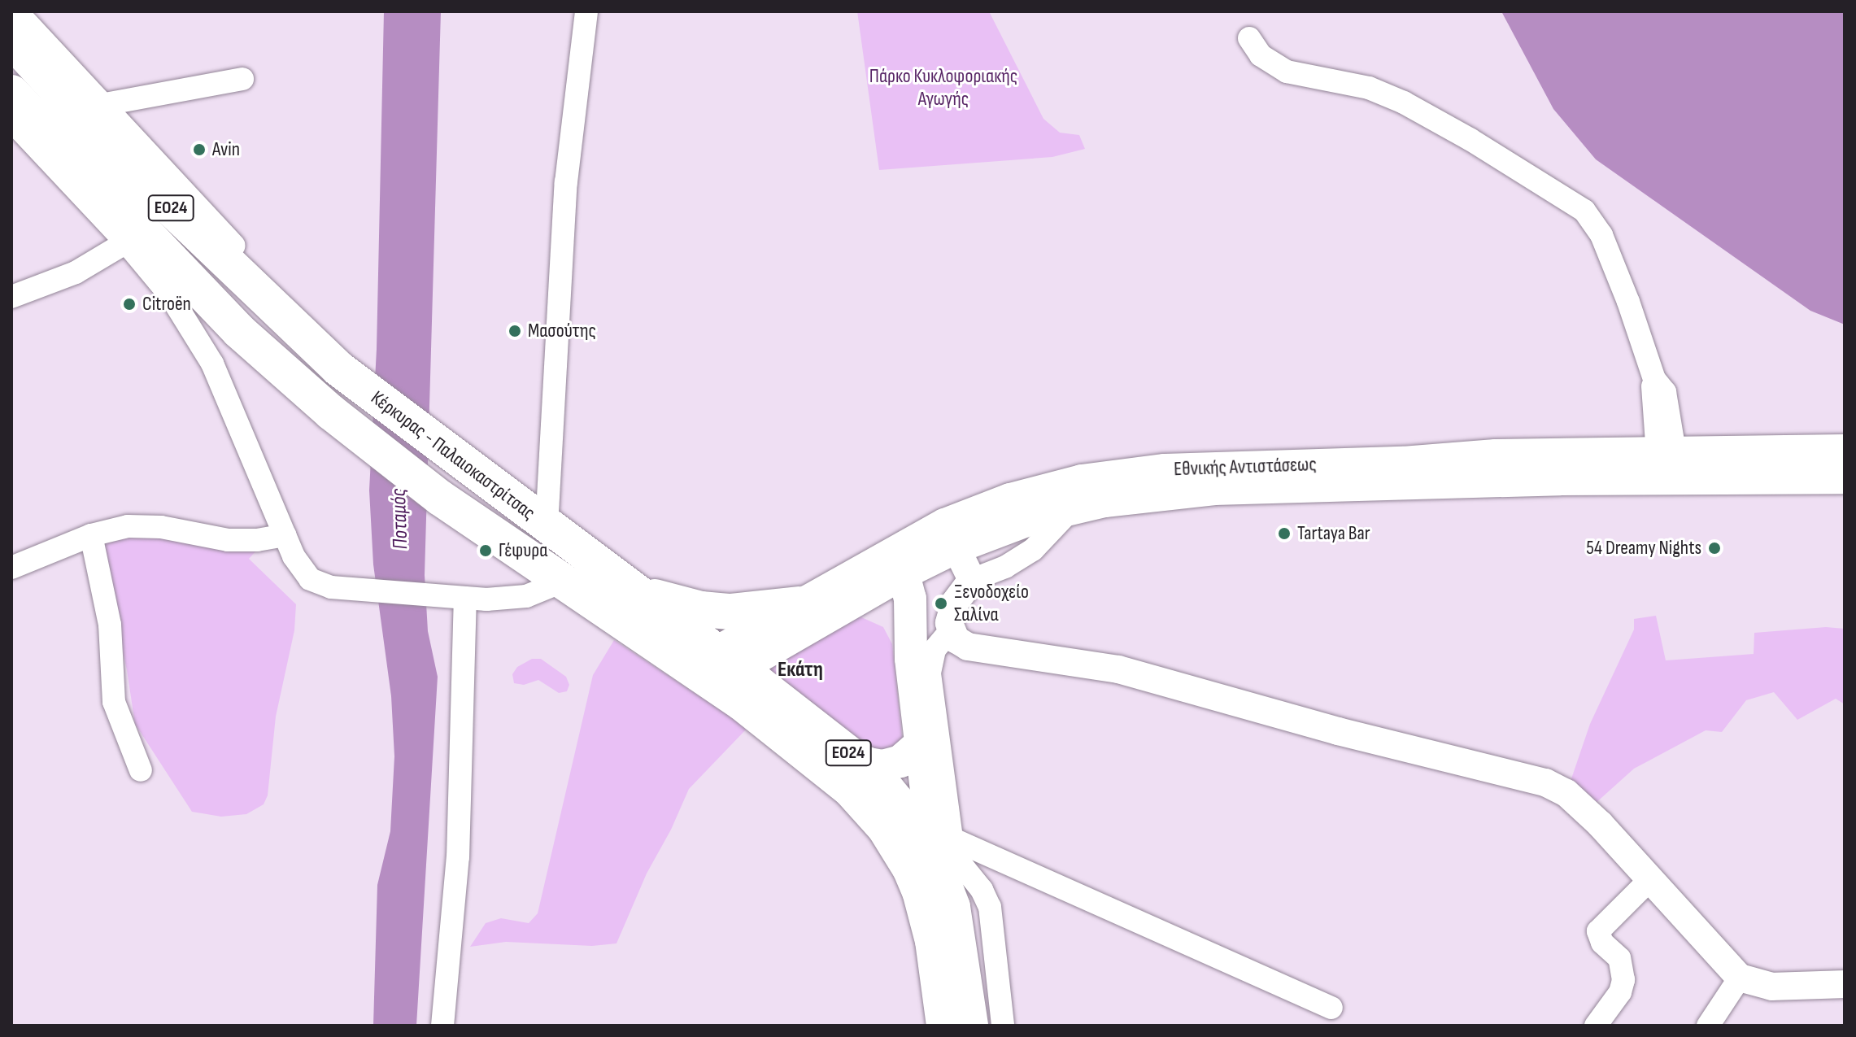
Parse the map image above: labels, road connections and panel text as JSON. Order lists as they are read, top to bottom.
{
  "streets": {
    "main road": ["ΕΟ24", "Κέρκυρας - Παλαιοκαστρίτσας", "Εθνικής Αντιστάσεως"]
  },
  "crossings": [
    ["Κέρκυρας - Παλαιοκαστρίτσας", "Εθνικής Αντιστάσεως"]
  ],
  "districts": ["Εκάτη"],
  "water": ["Ποταμός"],
  "parks": ["Πάρκο Κυκλοφοριακής Αγωγής"],
  "places": [
    "Avin",
    "Citroën",
    "Μασούτης",
    "Tartaya Bar",
    "54 Dreamy Nights",
    "Γέφυρα",
    "Ξενοδοχείο Σαλίνα"
  ]
}
